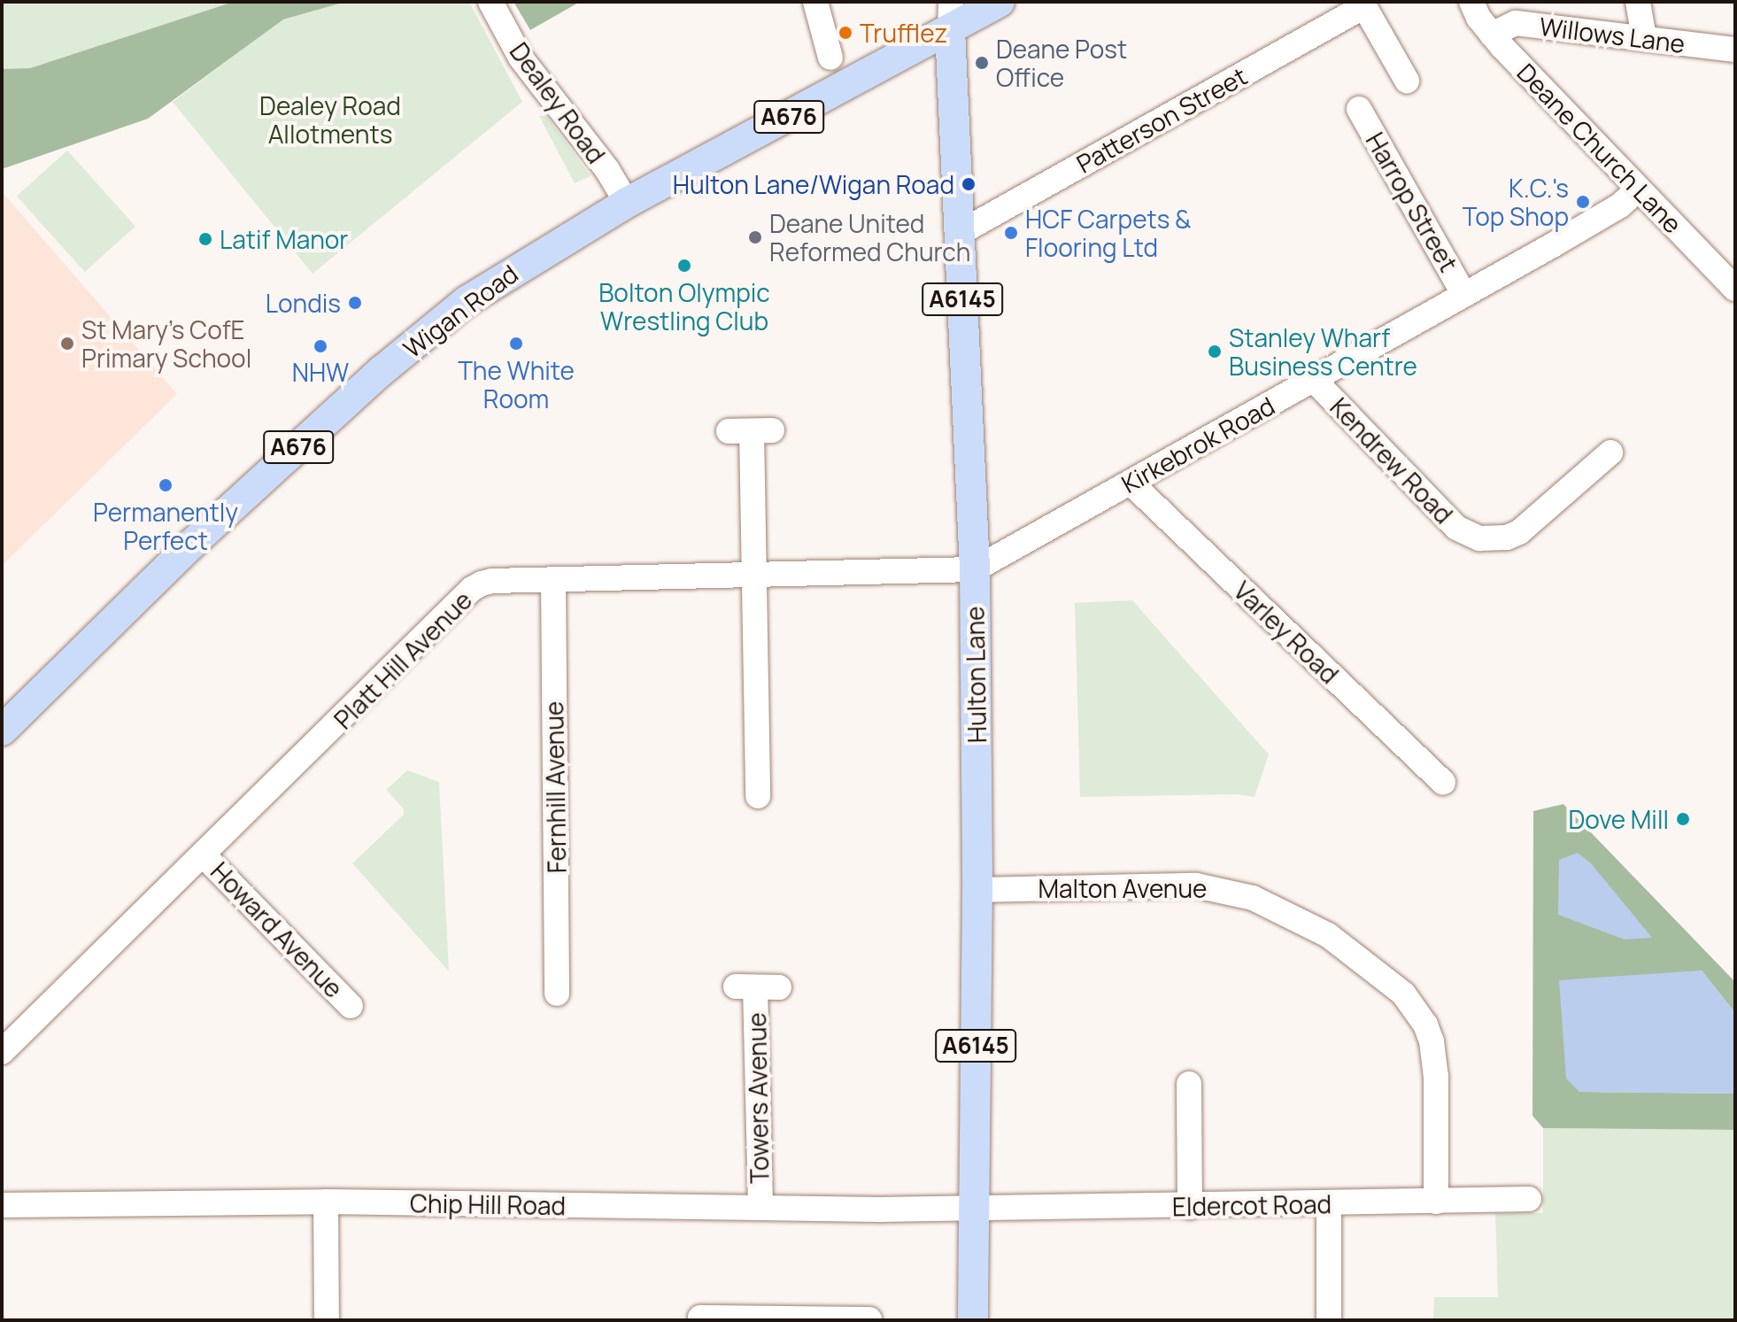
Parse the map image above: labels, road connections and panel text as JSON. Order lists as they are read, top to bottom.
{
  "streets": {
    "main road": [
      "A676",
      "A6145",
      "Wigan Road",
      "Hulton Lane"
    ],
    "street": [
      "Willows Lane",
      "Dealey Road",
      "Patterson Street",
      "Deane Church Lane",
      "Harrop Street",
      "Kirkebrok Road",
      "Kendrew Road",
      "Varley Road",
      "Platt Hill Avenue",
      "Fernhill Avenue",
      "Malton Avenue",
      "Howard Avenue",
      "Towers Avenue",
      "Chip Hill Road",
      "Eldercot Road"
    ]
  },
  "crossings": [
    ["Willows Lane", "Deane Church Lane"],
    ["Dealey Road", "Wigan Road"],
    ["Patterson Street", "Hulton Lane"],
    ["Deane Church Lane", "Kirkebrok Road"],
    ["Harrop Street", "Kirkebrok Road"],
    ["Wigan Road", "Hulton Lane"],
    ["Kirkebrok Road", "Kendrew Road"],
    ["Kirkebrok Road", "Varley Road"],
    ["Kirkebrok Road", "Platt Hill Avenue"],
    ["Kirkebrok Road", "Hulton Lane"],
    ["Platt Hill Avenue", "Hulton Lane"],
    ["Platt Hill Avenue", "Fernhill Avenue"],
    ["Platt Hill Avenue", "Howard Avenue"],
    ["Hulton Lane", "Malton Avenue"],
    ["Hulton Lane", "Chip Hill Road"],
    ["Hulton Lane", "Eldercot Road"],
    ["Malton Avenue", "Eldercot Road"],
    ["Towers Avenue", "Chip Hill Road"],
    ["Chip Hill Road", "Eldercot Road"]
  ],
  "parks": ["Dealey Road Allotments"],
  "places": [
    "Trufflez",
    "Deane Post Office",
    "Hulton Lane/Wigan Road",
    "K.C.'s Top Shop",
    "HCF Carpets & Flooring Ltd",
    "Deane United Reformed Church",
    "Latif Manor",
    "Bolton Olympic Wrestling Club",
    "Londis",
    "St Mary's CofE Primary School",
    "The White Room",
    "NHW",
    "Stanley Wharf Business Centre",
    "Permanently Perfect",
    "Dove Mill"
  ]
}
